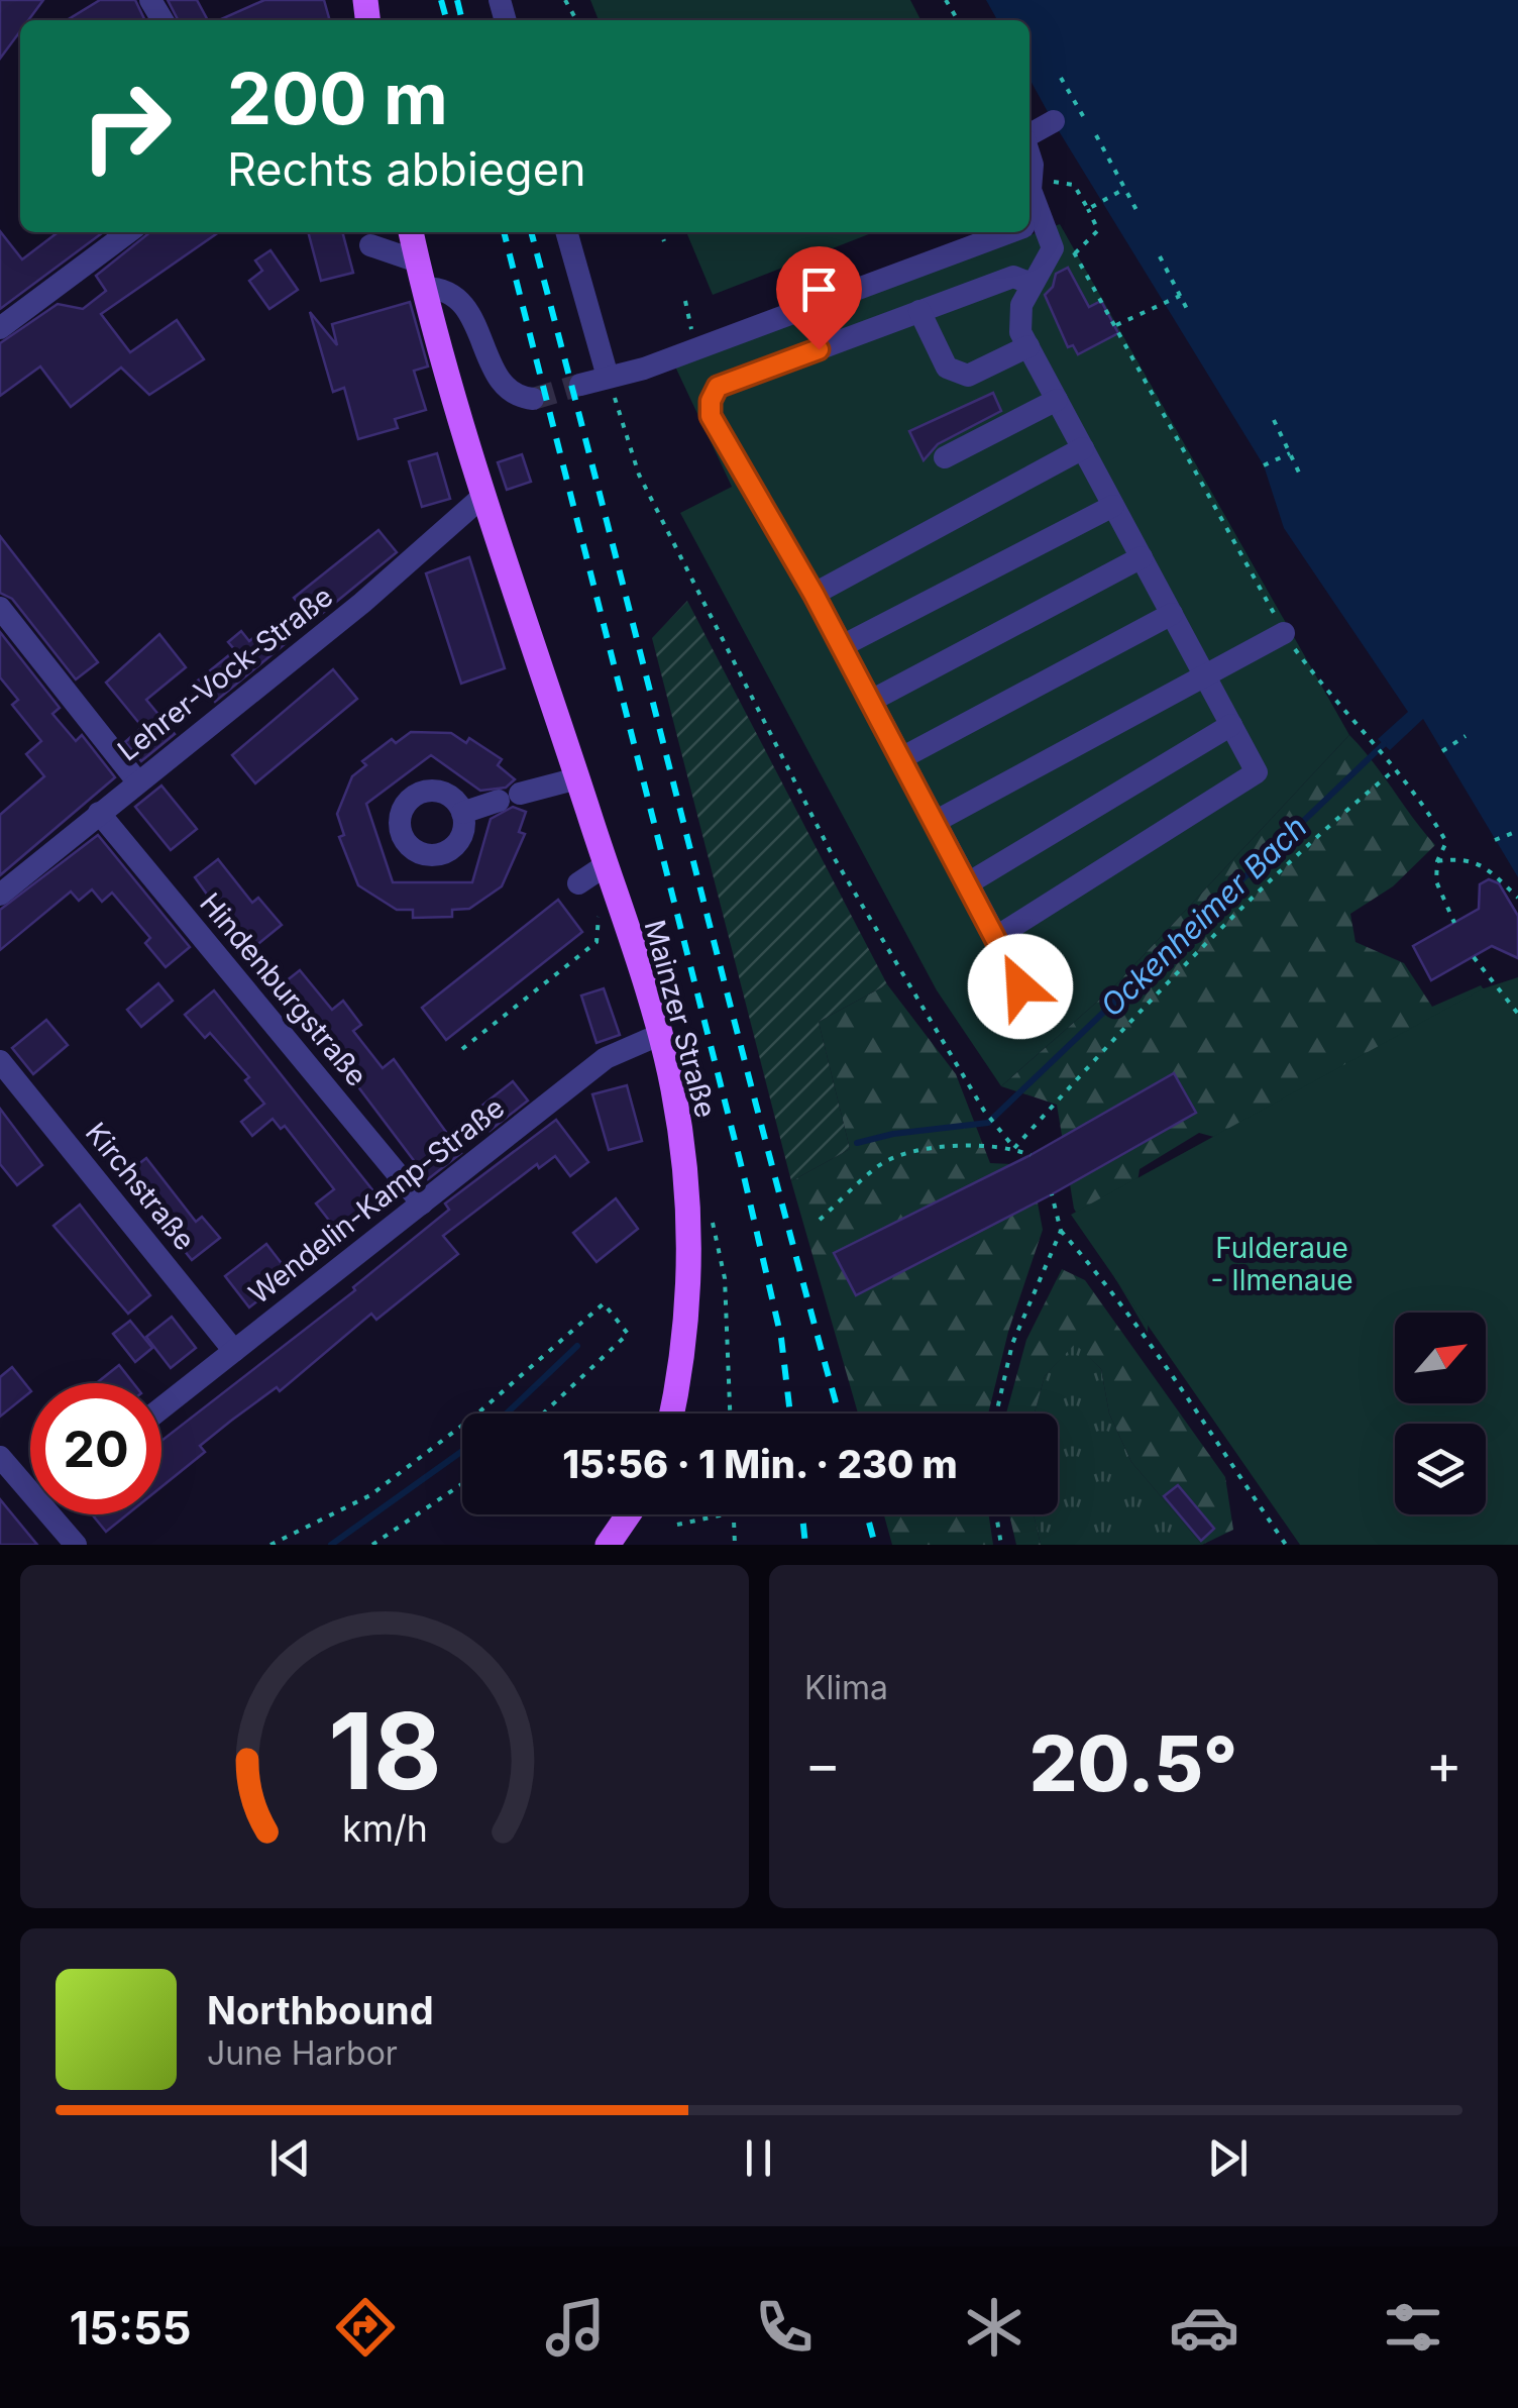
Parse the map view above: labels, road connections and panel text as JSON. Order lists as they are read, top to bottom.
{
  "streets": {
    "main road": ["Mainzer Straße"],
    "street": [
      "Lehrer-Vock-Straße",
      "Hindenburgstraße",
      "Kirchstraße",
      "Wendelin-Kamp-Straße"
    ]
  },
  "crossings": [
    ["Lehrer-Vock-Straße", "Hindenburgstraße"],
    ["Lehrer-Vock-Straße", "Mainzer Straße"],
    ["Hindenburgstraße", "Wendelin-Kamp-Straße"],
    ["Mainzer Straße", "Wendelin-Kamp-Straße"],
    ["Kirchstraße", "Wendelin-Kamp-Straße"]
  ],
  "water": ["Ockenheimer Bach"],
  "parks": ["Fulderaue - Ilmenaue"],
  "north": "top right",
  "page": {
    "turn": ["200 m", "Rechts abbiegen"],
    "limit": "20",
    "trip": "15:56 · 1 Min. · 230 m",
    "tile": "Klima",
    "heat": ["−", "20.5°", "+"],
    "song": ["Northbound", "June Harbor"],
    "tabs": "15:55",
    "gauge": ["18", "km/h"]
  }
}
